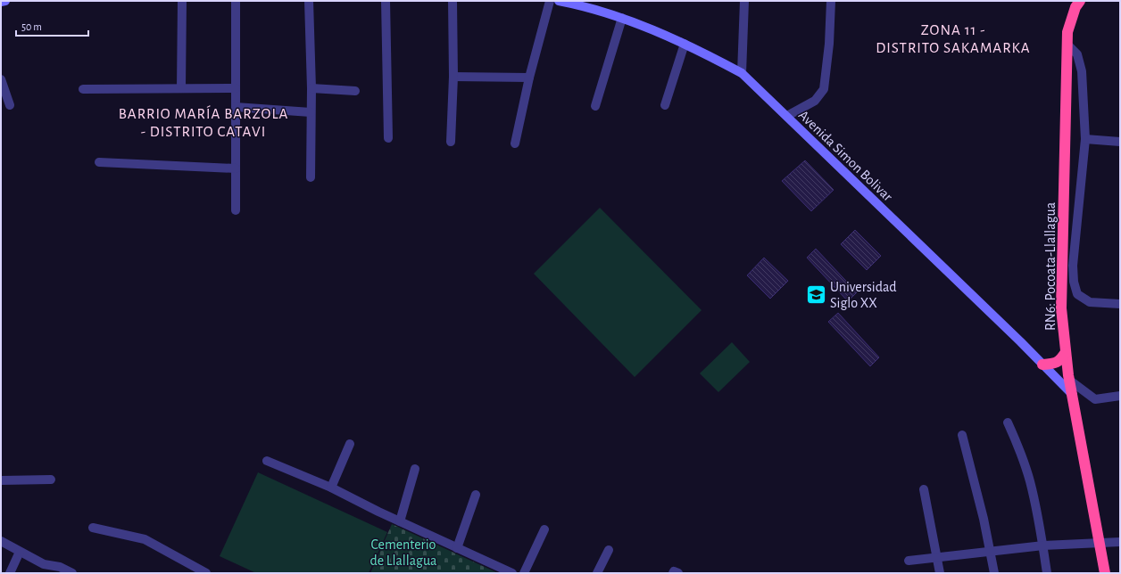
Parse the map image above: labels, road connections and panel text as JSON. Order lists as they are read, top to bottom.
{
  "streets": {
    "highway": ["RN6: Pocoata-Llallagua"],
    "main road": ["Avenida Simon Bolivar"]
  },
  "crossings": [
    ["Avenida Simon Bolivar", "RN6: Pocoata-Llallagua"]
  ],
  "districts": ["ZONA 11 - DISTRITO SAKAMARKA", "BARRIO MARÍA BARZOLA - DISTRITO CATAVI"],
  "parks": ["Cementerio de Llallagua"],
  "places": {
    "school or university": ["Universidad Siglo XX"]
  },
  "scale_bar": "50 m"
}
